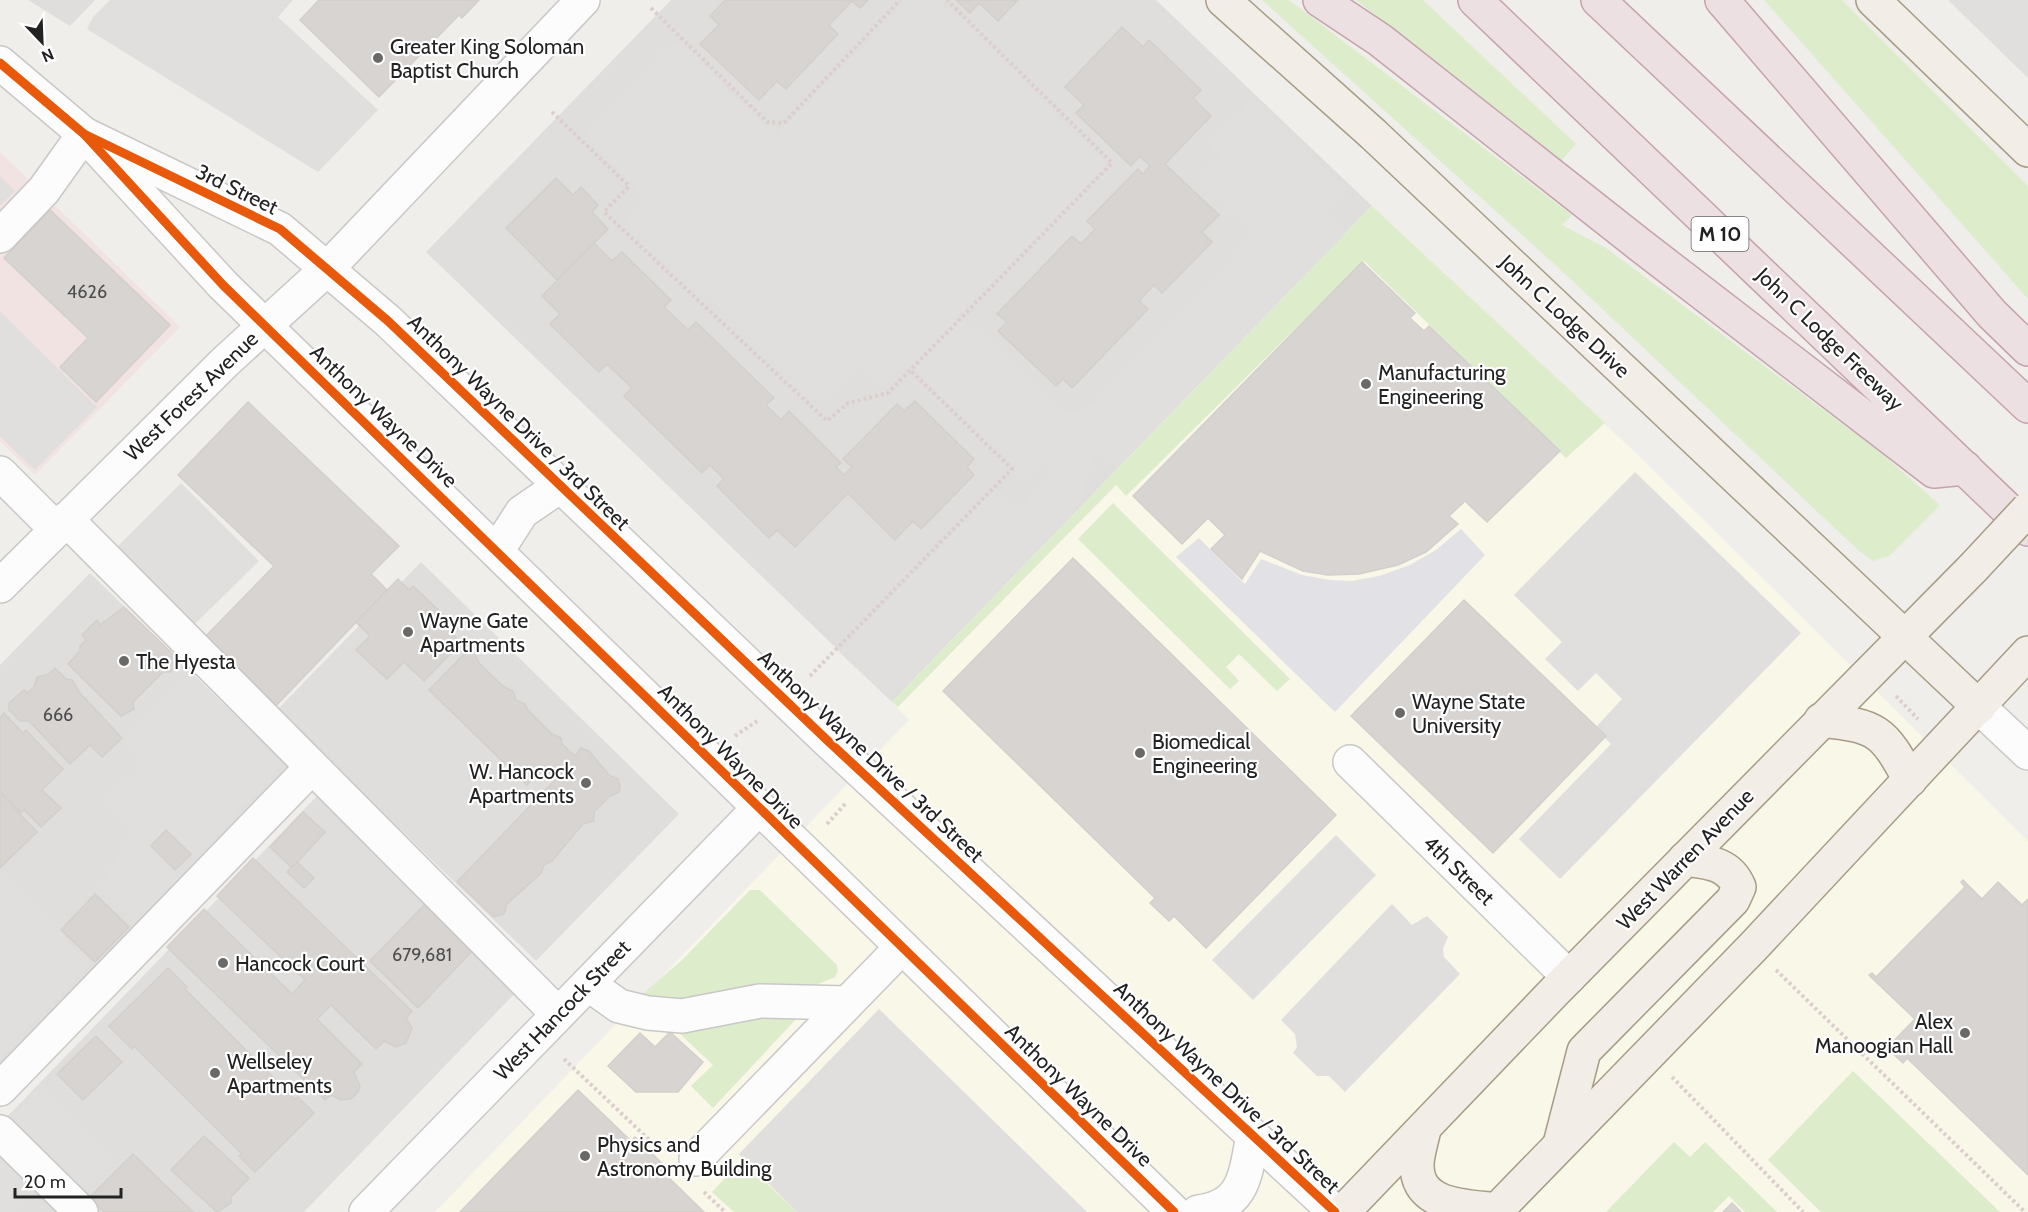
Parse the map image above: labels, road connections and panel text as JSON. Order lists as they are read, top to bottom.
{
  "streets": {
    "highway": ["M 10", "John C Lodge Freeway"],
    "main road": ["John C Lodge Drive", "West Warren Avenue"],
    "street": [
      "3rd Street",
      "West Forest Avenue",
      "Anthony Wayne Drive",
      "Anthony Wayne Drive / 3rd Street",
      "4th Street",
      "West Hancock Street"
    ]
  },
  "crossings": [
    ["3rd Street", "West Forest Avenue"],
    ["3rd Street", "Anthony Wayne Drive"],
    ["3rd Street", "Anthony Wayne Drive / 3rd Street"],
    ["John C Lodge Drive", "West Warren Avenue"],
    ["West Forest Avenue", "Anthony Wayne Drive"],
    ["Anthony Wayne Drive", "West Hancock Street"],
    ["West Warren Avenue", "4th Street"]
  ],
  "places": [
    "Greater King Soloman Baptist Church",
    "Manufacturing Engineering",
    "Wayne Gate Apartments",
    "The Hyesta",
    "Wayne State University",
    "Biomedical Engineering",
    "W. Hancock Apartments",
    "Hancock Court",
    "Alex Manoogian Hall",
    "Wellseley Apartments",
    "Physics and Astronomy Building"
  ],
  "house_numbers": ["4626", "666", "679,681"],
  "scale_bar": "20 m",
  "north": "bottom right"
}
